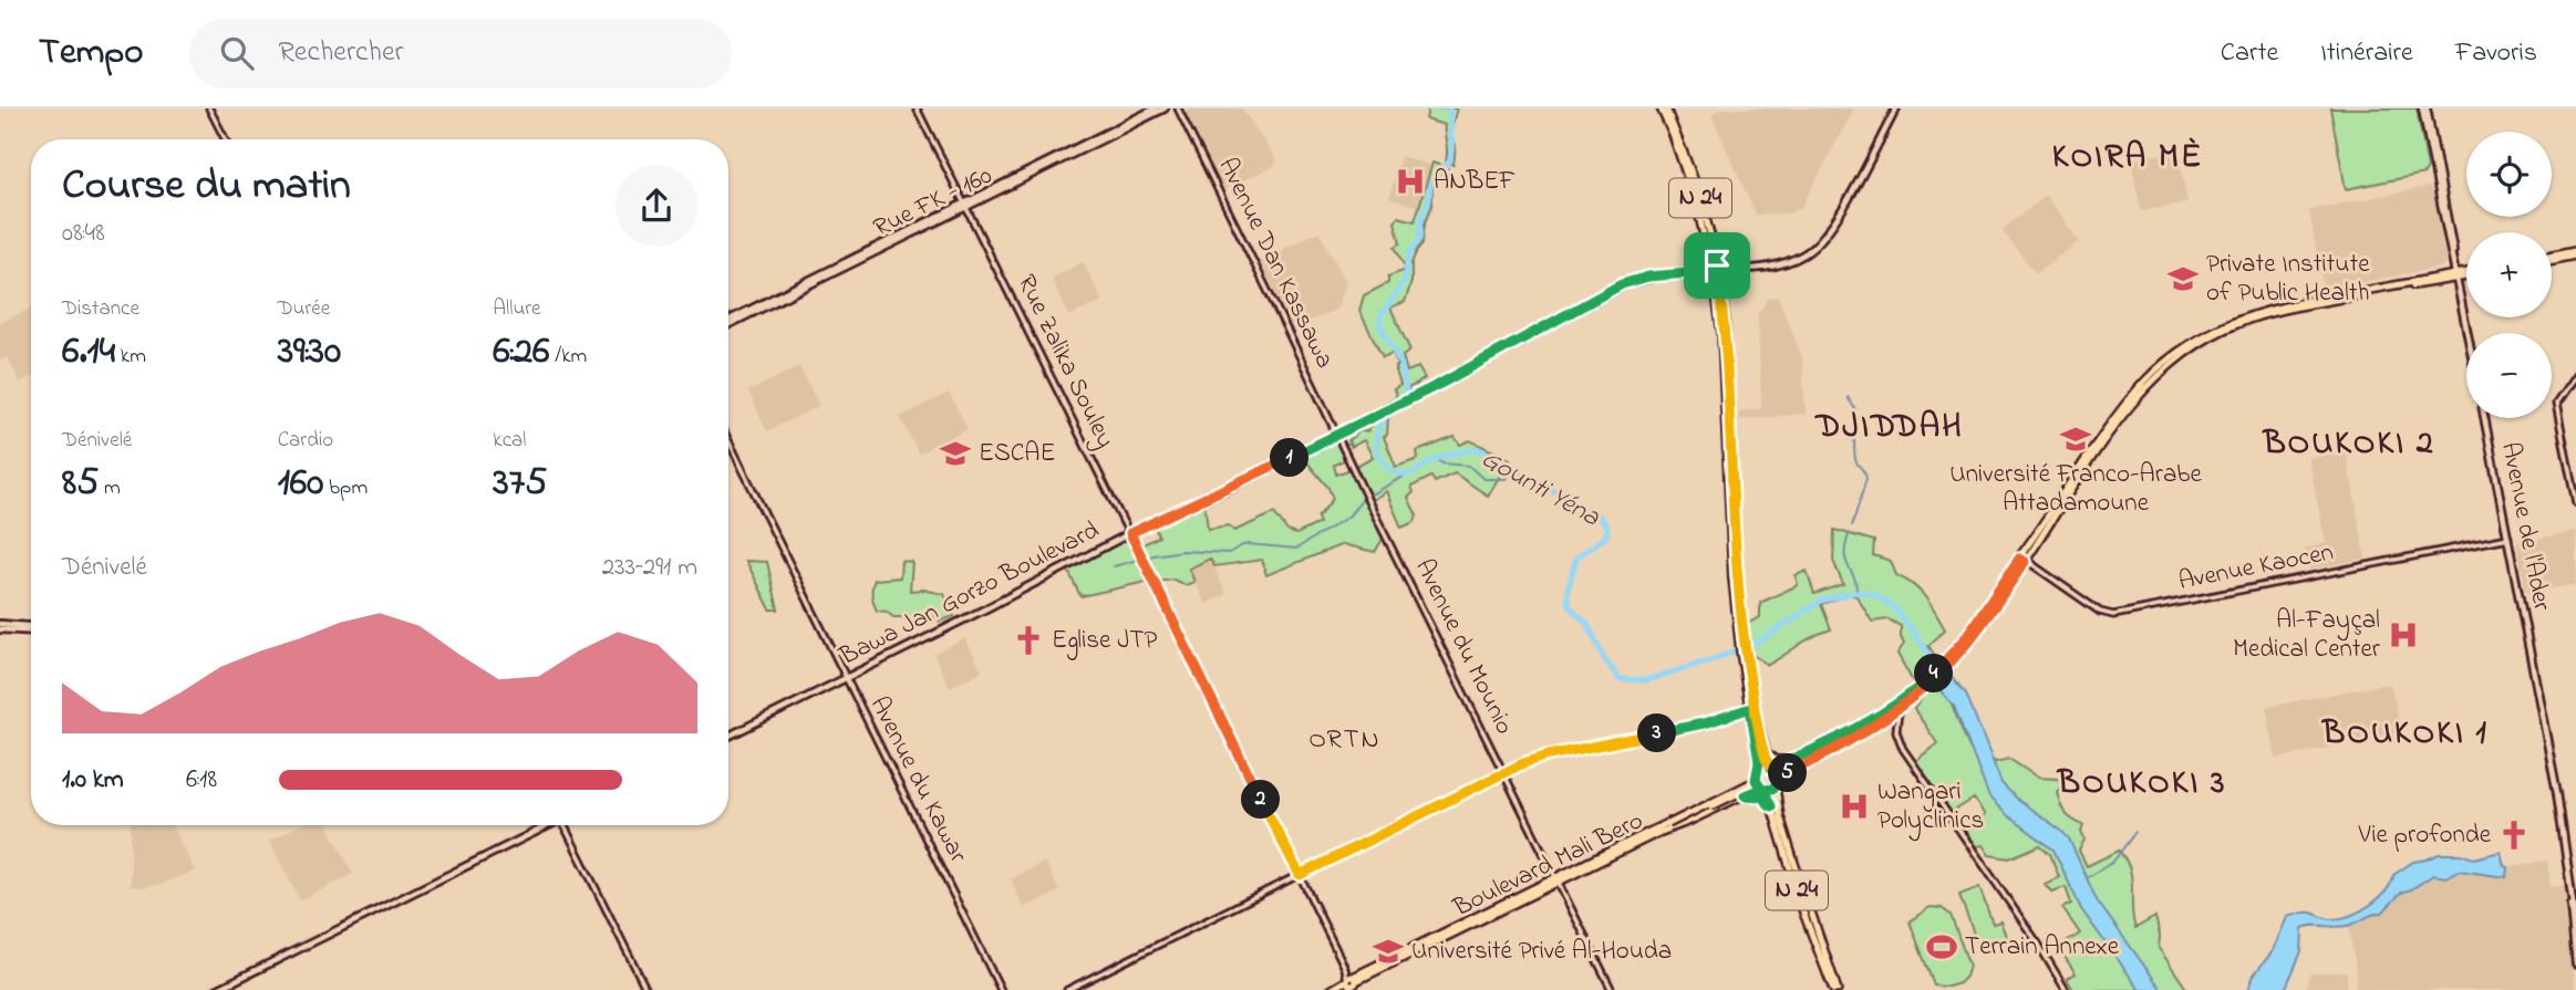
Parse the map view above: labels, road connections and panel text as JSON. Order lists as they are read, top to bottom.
{
  "streets": {
    "main road": [
      "N 24",
      "Rue FK - 160",
      "Avenue de l'Ader",
      "Bawa Jan Gorzo Boulevard",
      "Boulevard Mali Bero"
    ],
    "street": [
      "Avenue Dan Kassawa",
      "Rue Zalika Souley",
      "Avenue Kaocen",
      "Avenue du Mounio",
      "Avenue du Kawar"
    ]
  },
  "crossings": [
    ["N 24", "Bawa Jan Gorzo Boulevard"],
    ["N 24", "Boulevard Mali Bero"],
    ["Rue FK - 160", "Rue Zalika Souley"],
    ["Avenue Dan Kassawa", "Bawa Jan Gorzo Boulevard"],
    ["Avenue Dan Kassawa", "Avenue du Mounio"],
    ["Rue Zalika Souley", "Bawa Jan Gorzo Boulevard"],
    ["Rue Zalika Souley", "Boulevard Mali Bero"],
    ["Avenue de l'Ader", "Avenue Kaocen"],
    ["Bawa Jan Gorzo Boulevard", "Avenue du Mounio"],
    ["Bawa Jan Gorzo Boulevard", "Avenue du Kawar"],
    ["Avenue du Mounio", "Boulevard Mali Bero"]
  ],
  "districts": [
    "KOIRA MÈ",
    "DJIDDAH",
    "BOUKOKI 2",
    "BOUKOKI 1",
    "ORTN",
    "BOUKOKI 3"
  ],
  "water": ["Gounti Yéna"],
  "places": {
    "hospital": ["ANBEF", "Al-Fayçal Medical Center", "Wangari Polyclinics"],
    "school or university": [
      "Private Institute of Public Health",
      "Université Franco-Arabe Attadamoune",
      "ESCAE",
      "Université Privé Al-Houda"
    ],
    "church": ["Eglise JTP", "Vie profonde"],
    "sports": ["Terrain Annexe"]
  },
  "page": {
    "header": "Tempo",
    "search": "Rechercher",
    "nav": ["Carte", "Itinéraire", "Favoris"],
    "map_buttons": ["+", "−"],
    "heading": ["Course du matin", "08:48"],
    "stats": [
      ["Distance", "6.14 km"],
      ["Durée", "39:30"],
      ["Allure", "6:26 /km"],
      ["Dénivelé", "85 m"],
      ["Cardio", "160 bpm"],
      ["kcal", "375"]
    ],
    "pins": [
      "1",
      "4",
      "3",
      "5",
      "2"
    ],
    "chart": ["Dénivelé", "233–291 m"],
    "list": [
      {
        "name": "1.0 km",
        "note": "6:18"
      }
    ]
  }
}
